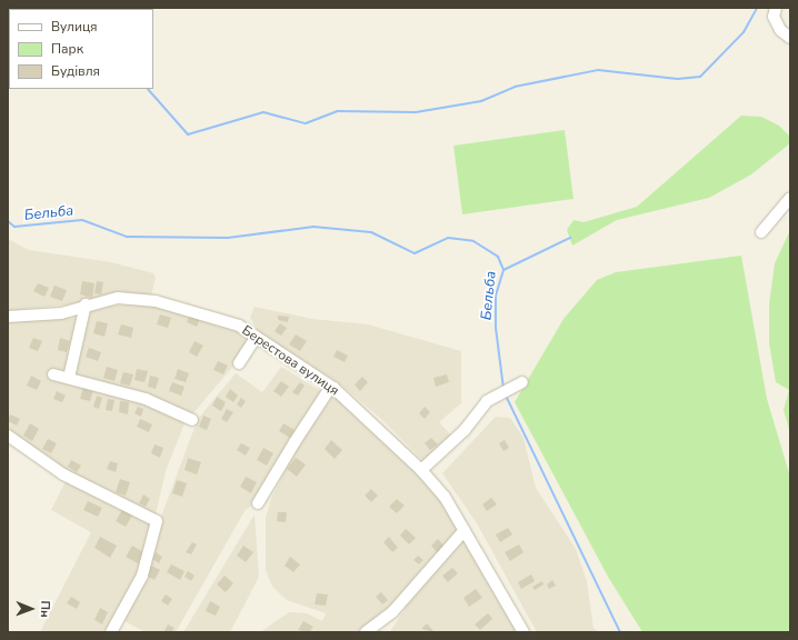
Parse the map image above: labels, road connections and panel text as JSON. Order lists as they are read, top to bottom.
{
  "streets": {
    "street": ["Берестова вулиця"]
  },
  "water": ["Бельба"],
  "legend": ["Вулиця", "Парк", "Будівля"],
  "north": "right"
}
